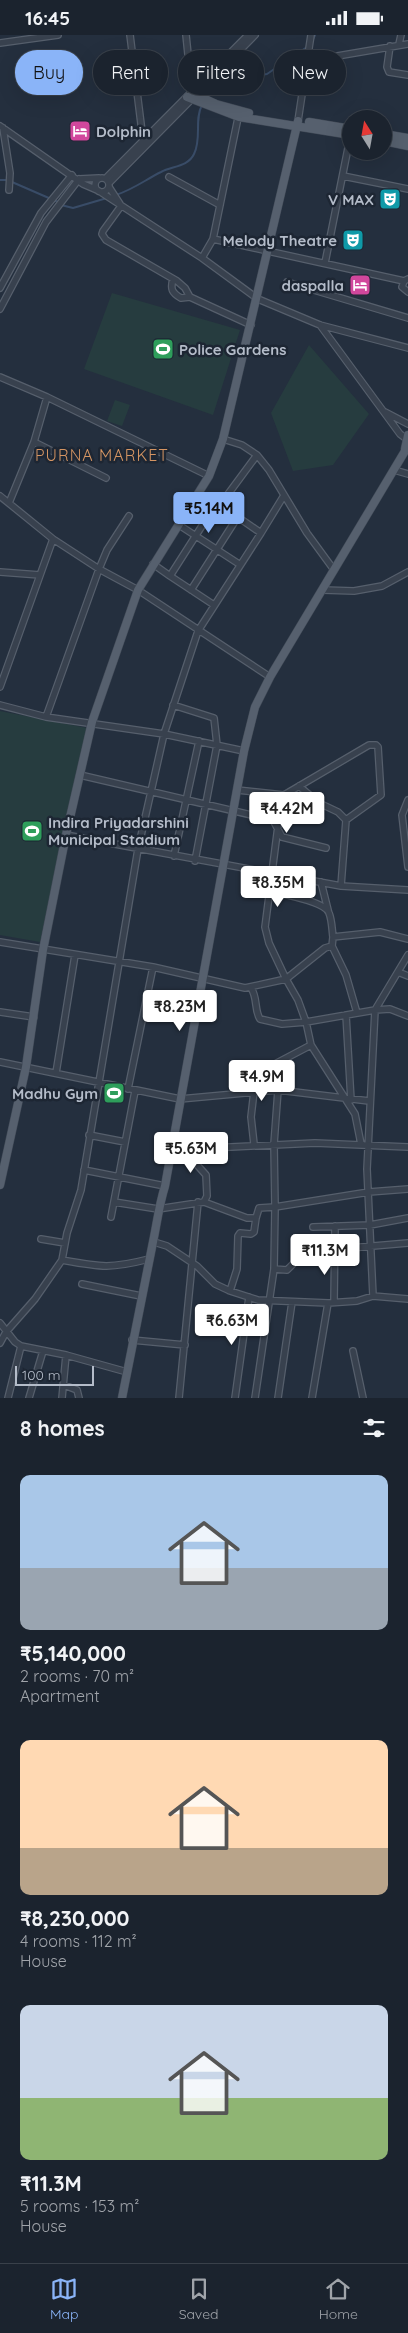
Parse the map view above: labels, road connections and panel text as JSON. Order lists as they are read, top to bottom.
{
  "districts": ["PURNA MARKET"],
  "places": {
    "hotel": ["Dolphin", "daspalla"],
    "theatre": ["V MAX", "Melody Theatre"],
    "sports": ["Police Gardens", "Indira Priyadarshini Municipal Stadium", "Madhu Gym"]
  },
  "scale_bar": "100 m",
  "north": "top",
  "page": {
    "status": "16:45",
    "chip": [
      "Buy",
      "Rent",
      "Filters",
      "New"
    ],
    "price": [
      "₹5.14M",
      "₹4.42M",
      "₹8.35M",
      "₹8.23M",
      "₹4.9M",
      "₹5.63M",
      "₹11.3M",
      "₹6.63M"
    ],
    "scale": "100 m",
    "heading": "8 homes",
    "list": [
      {
        "name": "₹5,140,000",
        "note": "2 rooms · 70 m² · Apartment"
      },
      {
        "name": "₹8,230,000",
        "note": "4 rooms · 112 m² · House"
      },
      {
        "name": "₹11.3M",
        "note": "5 rooms · 153 m² · House"
      }
    ],
    "tabs": ["Map", "Saved", "Home"]
  }
}
